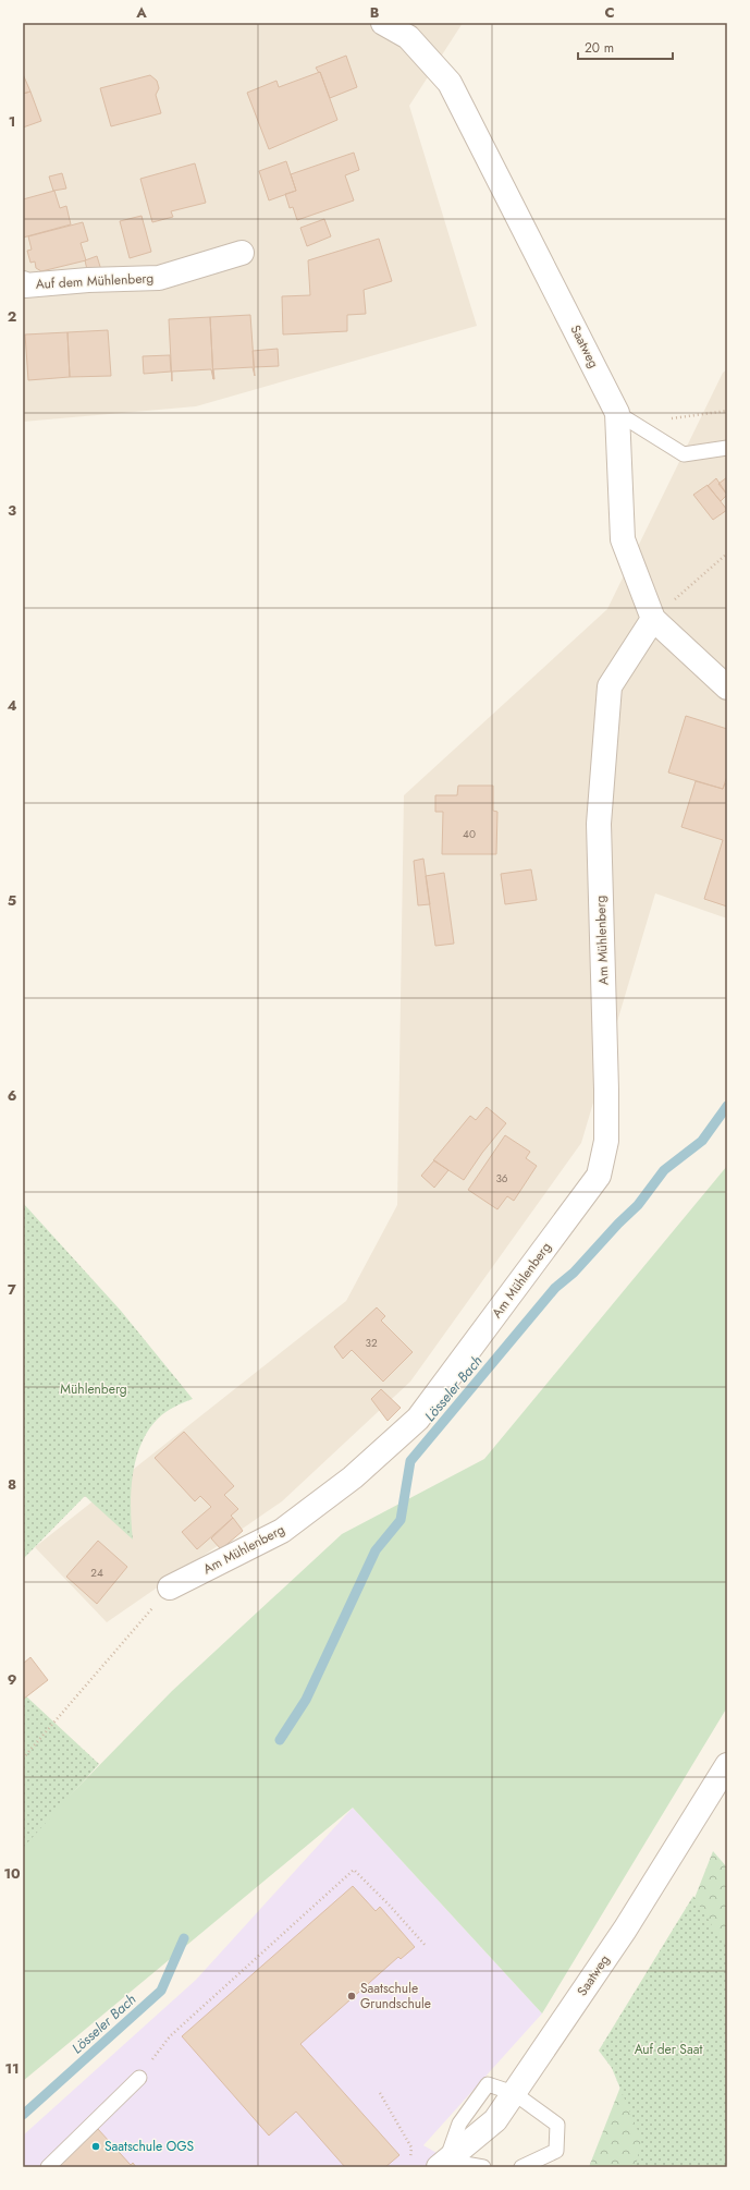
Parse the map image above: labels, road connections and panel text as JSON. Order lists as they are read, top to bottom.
{
  "streets": {
    "street": ["Auf dem Mühlenberg", "Saatweg", "Am Mühlenberg"]
  },
  "crossings": [
    ["Saatweg", "Am Mühlenberg"]
  ],
  "water": ["Lösseler Bach"],
  "parks": ["Mühlenberg", "Auf der Saat"],
  "places": ["Saatschule Grundschule", "Saatschule OGS"],
  "house_numbers": [
    "40",
    "36",
    "32",
    "24"
  ],
  "scale_bar": "20 m",
  "grid": {
    "columns": ["A", "B", "C"],
    "rows": [
      "1",
      "2",
      "3",
      "4",
      "5",
      "6",
      "7",
      "8",
      "9",
      "10",
      "11"
    ]
  }
}
